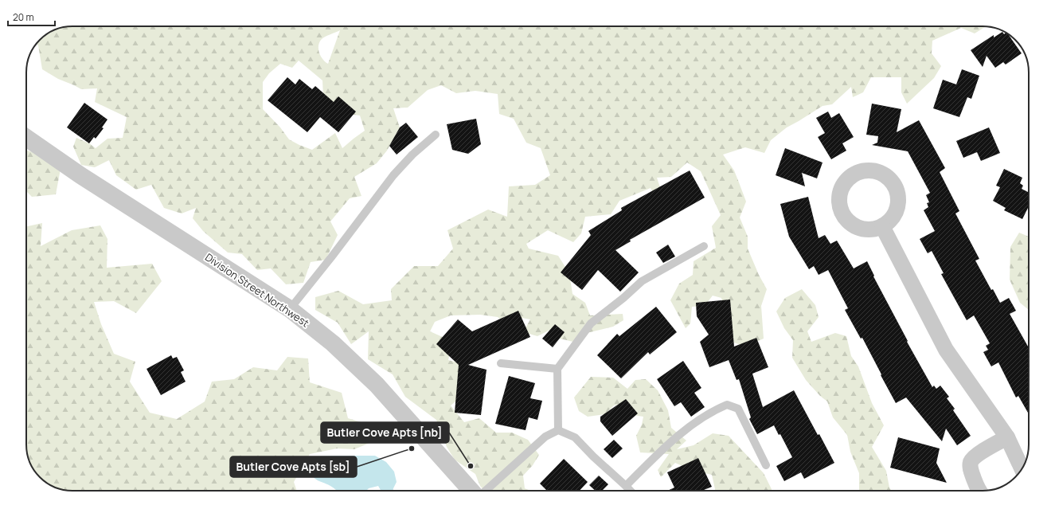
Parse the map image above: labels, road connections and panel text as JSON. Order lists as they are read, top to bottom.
{
  "streets": {
    "street": ["Division Street Northwest"]
  },
  "places": ["Butler Cove Apts [sb]", "Butler Cove Apts [nb]"],
  "scale_bar": "20 m"
}
